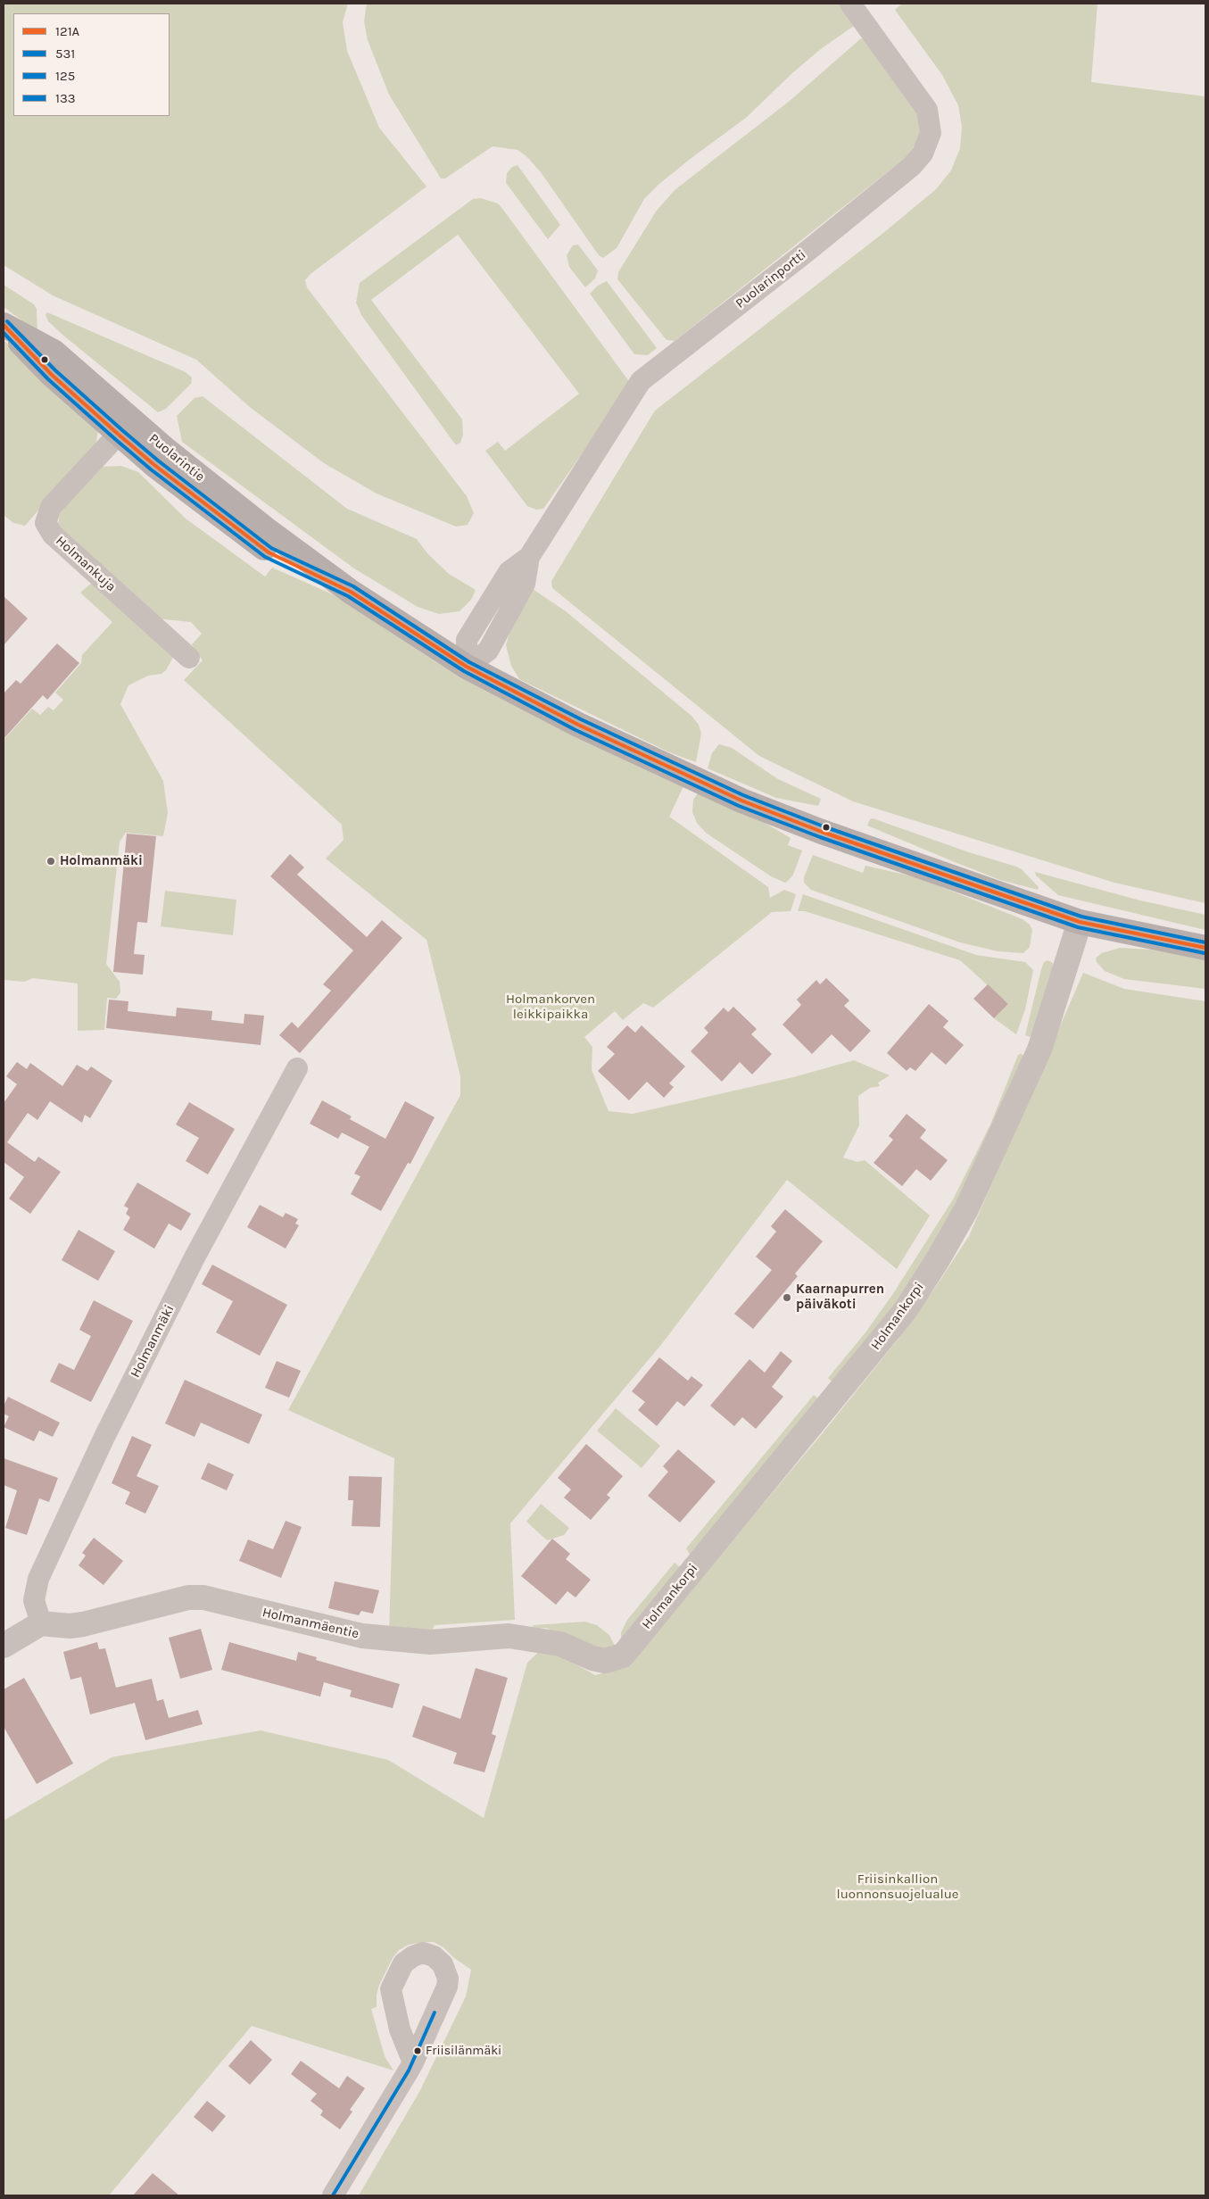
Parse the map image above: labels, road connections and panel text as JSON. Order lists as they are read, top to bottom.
{
  "streets": {
    "main road": ["Puolarintie"],
    "street": [
      "Puolarinportti",
      "Holmankuja",
      "Holmankorpi",
      "Holmanmäki",
      "Holmanmäentie"
    ]
  },
  "crossings": [
    ["Puolarinportti", "Puolarintie"],
    ["Puolarintie", "Holmankuja"],
    ["Puolarintie", "Holmankorpi"],
    ["Holmankorpi", "Holmanmäentie"],
    ["Holmanmäki", "Holmanmäentie"]
  ],
  "parks": ["Holmankorven leikkipaikka", "Friisinkallion luonnonsuojelualue"],
  "places": ["Holmanmäki", "Kaarnapurren päiväkoti", "Friisilänmäki"],
  "lines": [
    "transit line 125",
    "transit line 121A",
    "transit line 531",
    "transit line 133"
  ],
  "legend": [
    "121A",
    "531",
    "125",
    "133"
  ]
}
